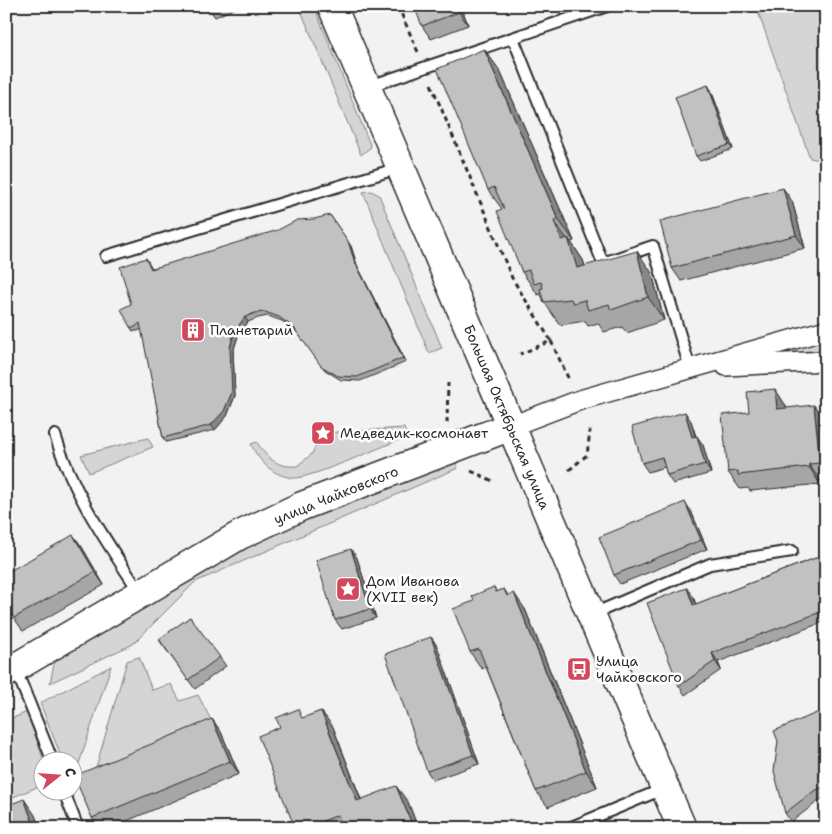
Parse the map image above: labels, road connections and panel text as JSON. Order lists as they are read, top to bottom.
{
  "streets": {
    "main road": ["Большая Октябрьская улица", "улица Чайковского"]
  },
  "crossings": [
    ["Большая Октябрьская улица", "улица Чайковского"]
  ],
  "places": {
    "building": ["Планетарий"],
    "place": ["Медведик-космонавт", "Дом Иванова (XVII век)"],
    "bus stop": ["Улица Чайковского"]
  },
  "north": "right"
}
